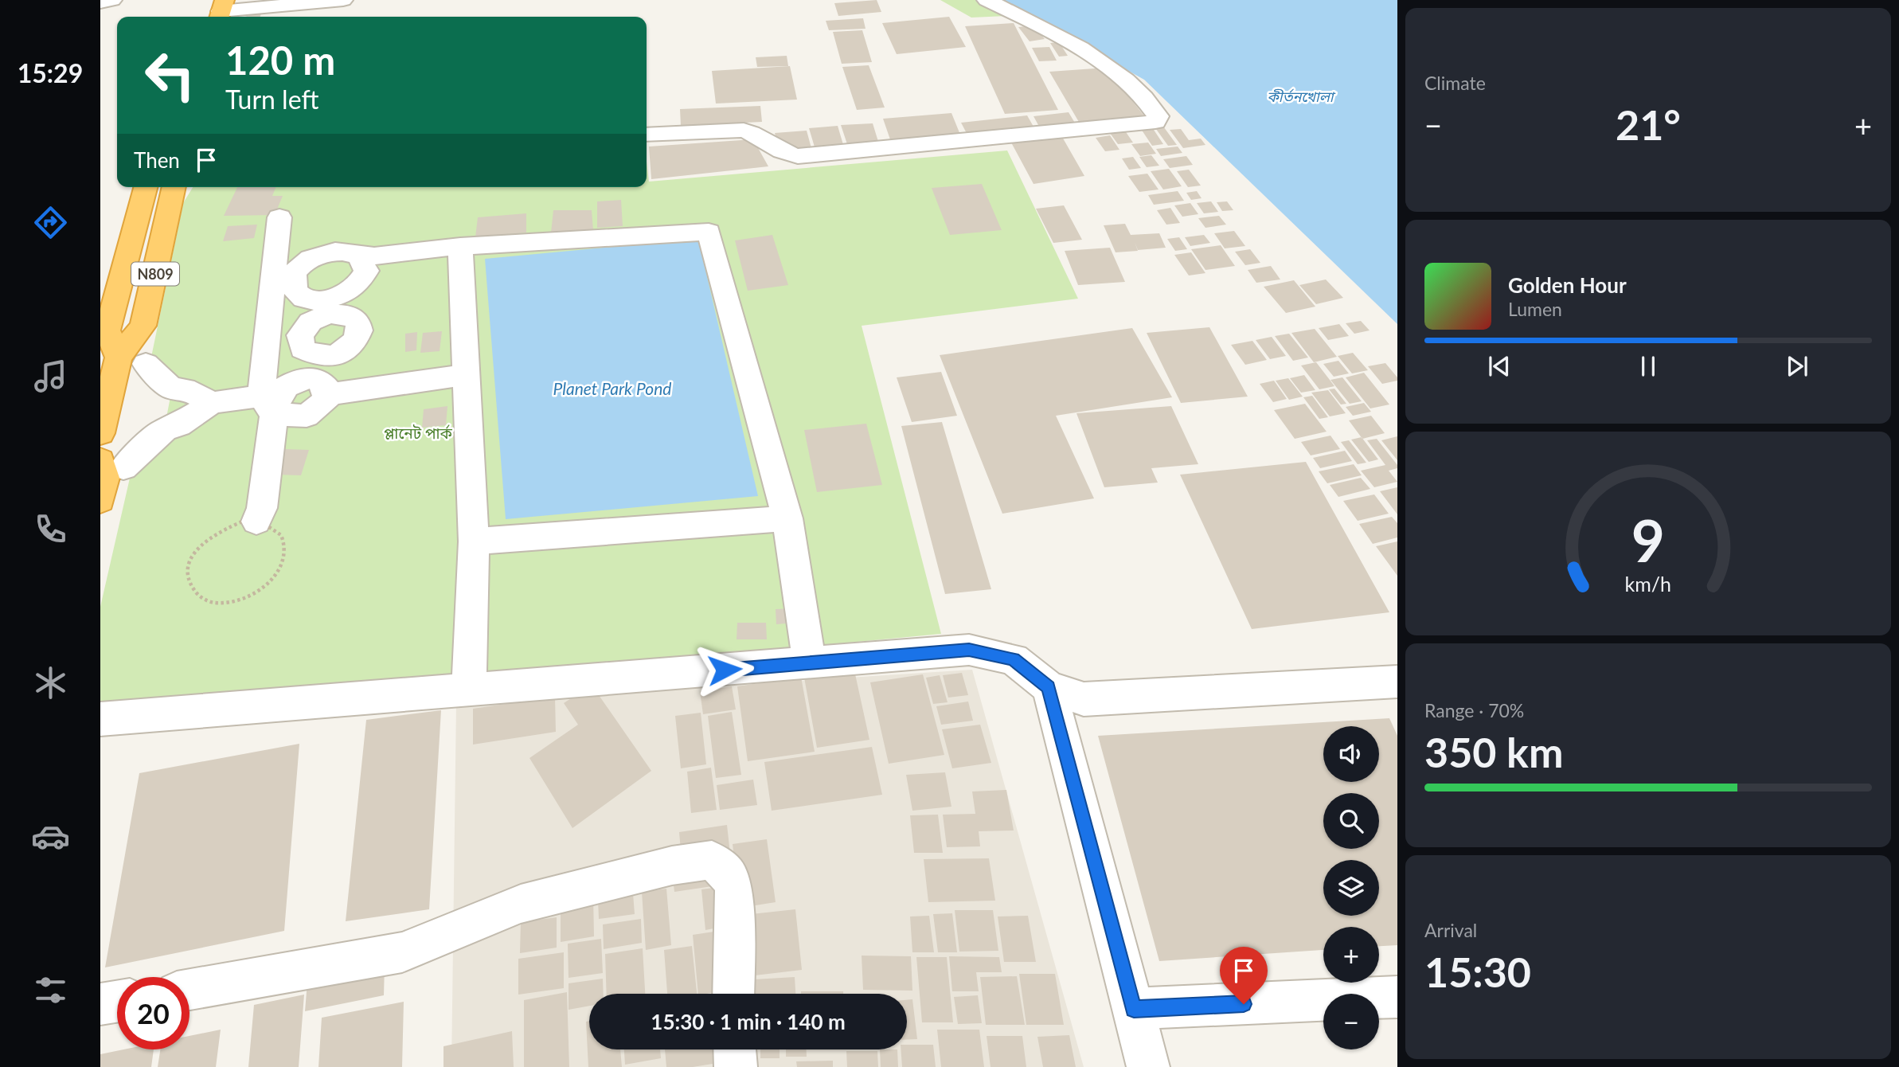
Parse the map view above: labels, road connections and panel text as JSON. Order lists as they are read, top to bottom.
{
  "streets": {
    "highway": ["N809"]
  },
  "water": ["কীর্তনখোলা", "Planet Park Pond"],
  "parks": ["প্লানেট পার্ক"],
  "page": {
    "tabs": "15:29",
    "tile": [
      "Climate",
      ["Range · 70%", "350 km"],
      ["Arrival", "15:30"]
    ],
    "turn": ["120 m", "Turn left"],
    "heat": ["−", "21°", "+"],
    "then": "Then",
    "song": ["Golden Hour", "Lumen"],
    "map_buttons": ["+", "−"],
    "limit": "20",
    "trip": "15:30 · 1 min · 140 m",
    "gauge": ["9", "km/h"]
  }
}
